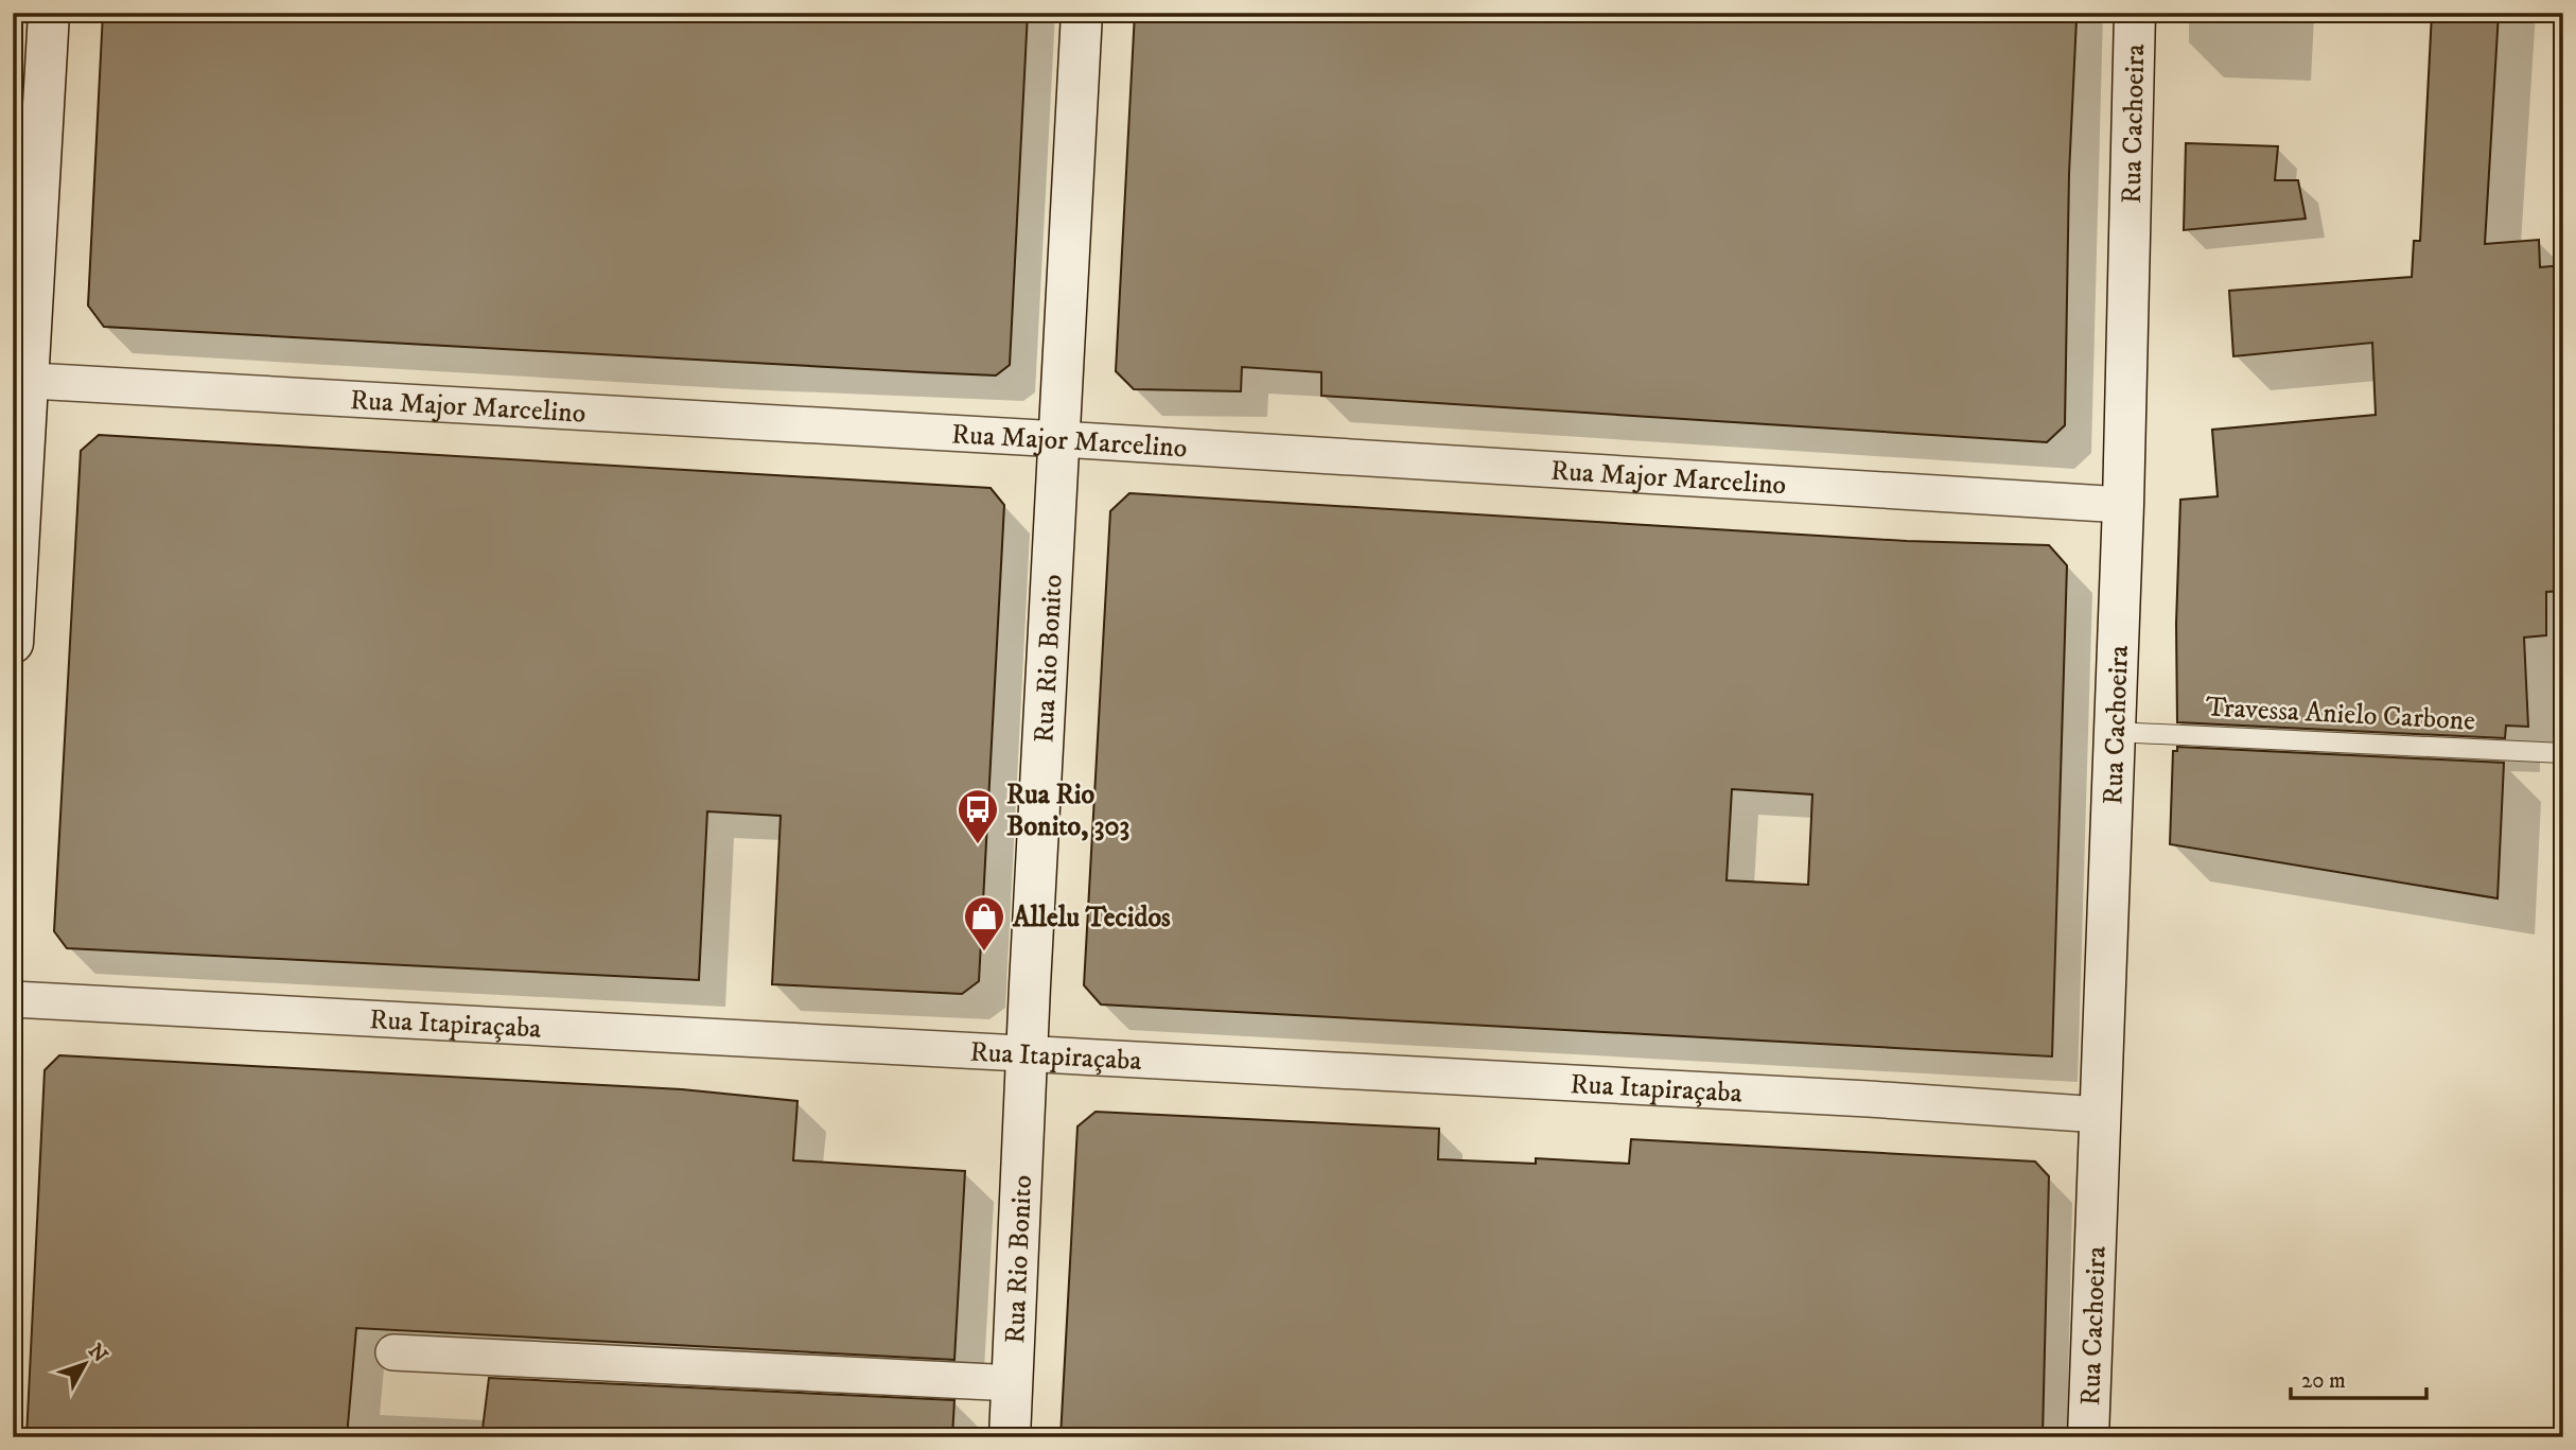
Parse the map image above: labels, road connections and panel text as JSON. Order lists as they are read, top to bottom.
{
  "streets": {
    "street": [
      "Rua Cachoeira",
      "Rua Major Marcelino",
      "Rua Rio Bonito",
      "Rua Itapiraçaba"
    ],
    "lane": ["Travessa Anielo Carbone"]
  },
  "crossings": [
    ["Rua Cachoeira", "Rua Major Marcelino"],
    ["Rua Cachoeira", "Travessa Anielo Carbone"],
    ["Rua Cachoeira", "Rua Itapiraçaba"],
    ["Rua Major Marcelino", "Rua Rio Bonito"],
    ["Rua Rio Bonito", "Rua Itapiraçaba"]
  ],
  "places": {
    "bus stop": ["Rua Rio Bonito, 303"],
    "shop": ["Allelu Tecidos"]
  },
  "scale_bar": "20 m",
  "north": "top right"
}
